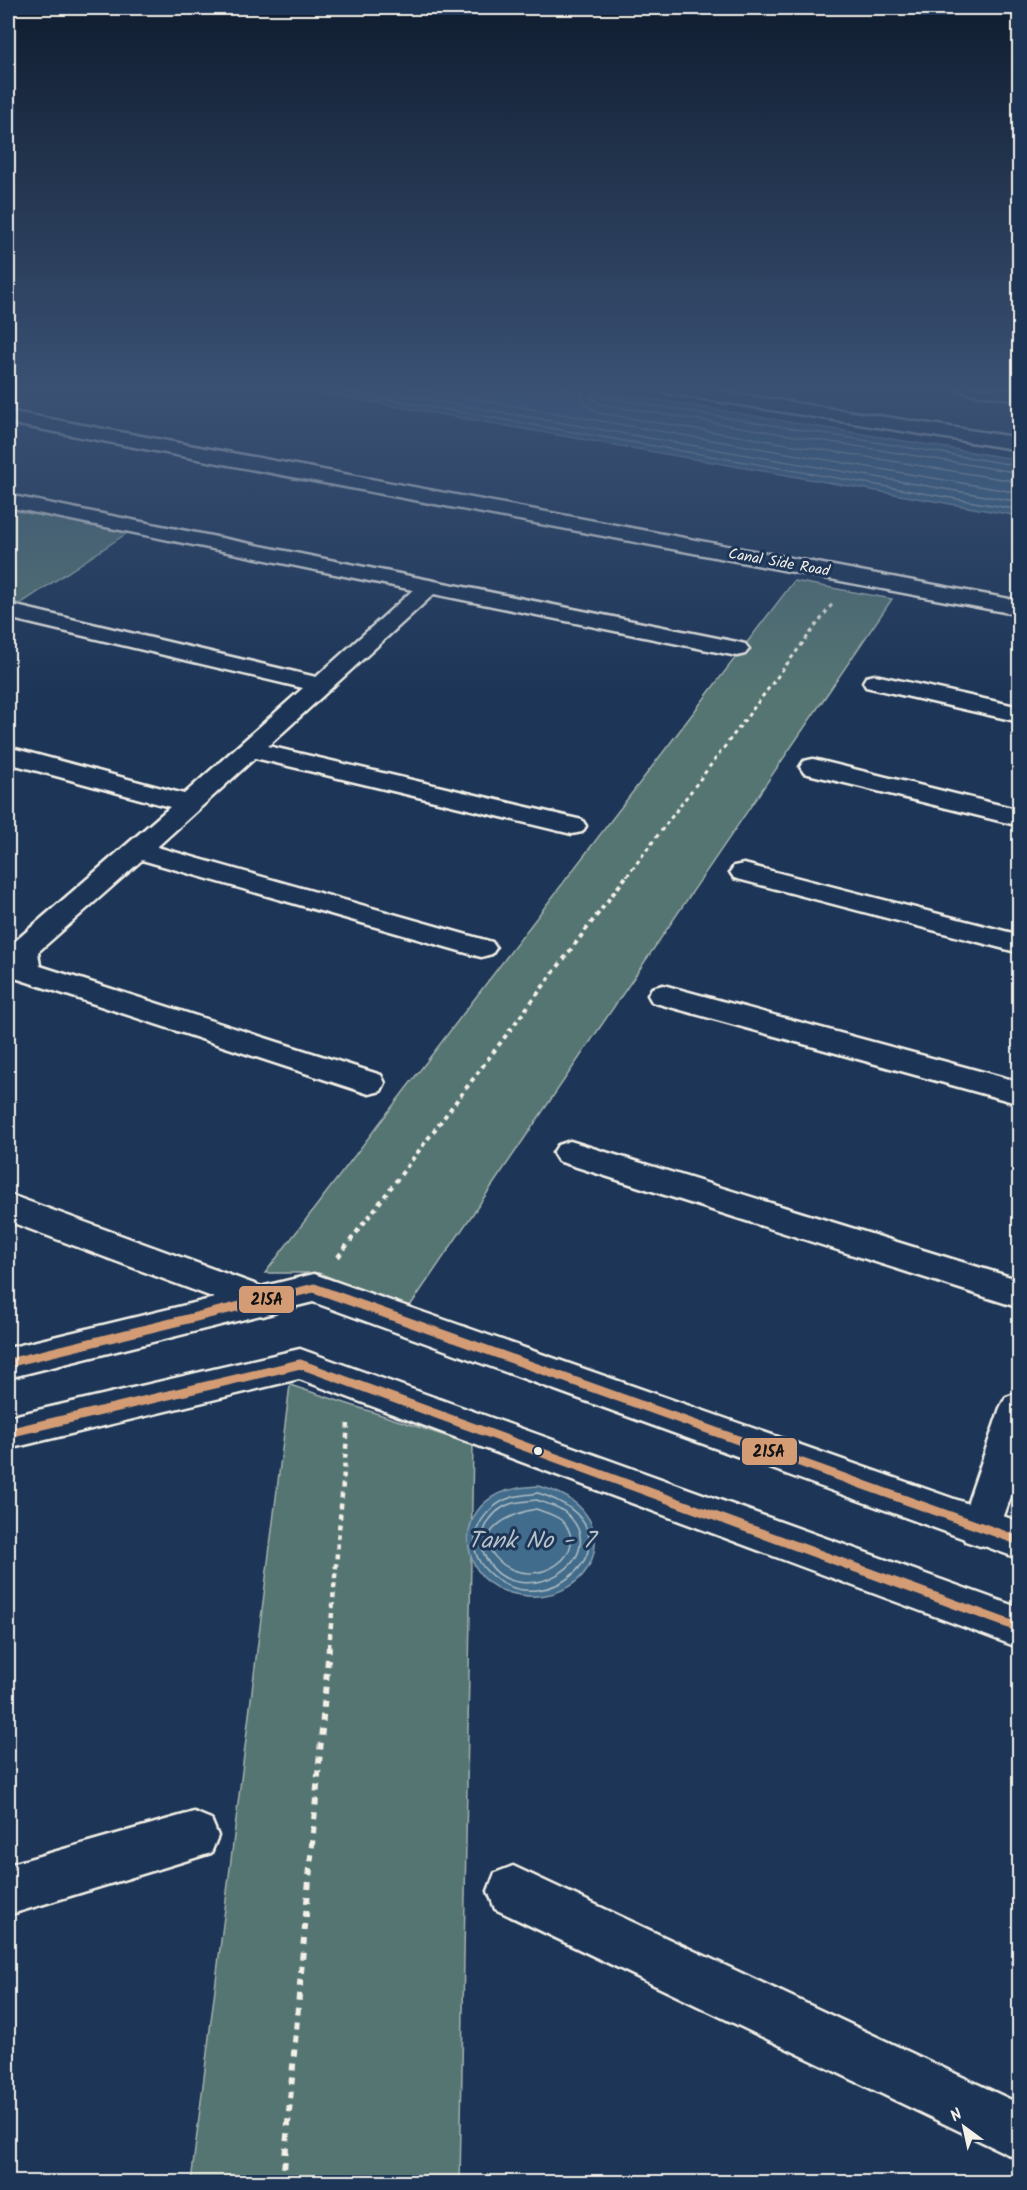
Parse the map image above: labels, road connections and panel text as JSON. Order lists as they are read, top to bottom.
{
  "streets": {
    "street": ["Canal Side Road"]
  },
  "water": ["Tank No - 7"],
  "lines": ["transit line 215A"],
  "north": "top left"
}
